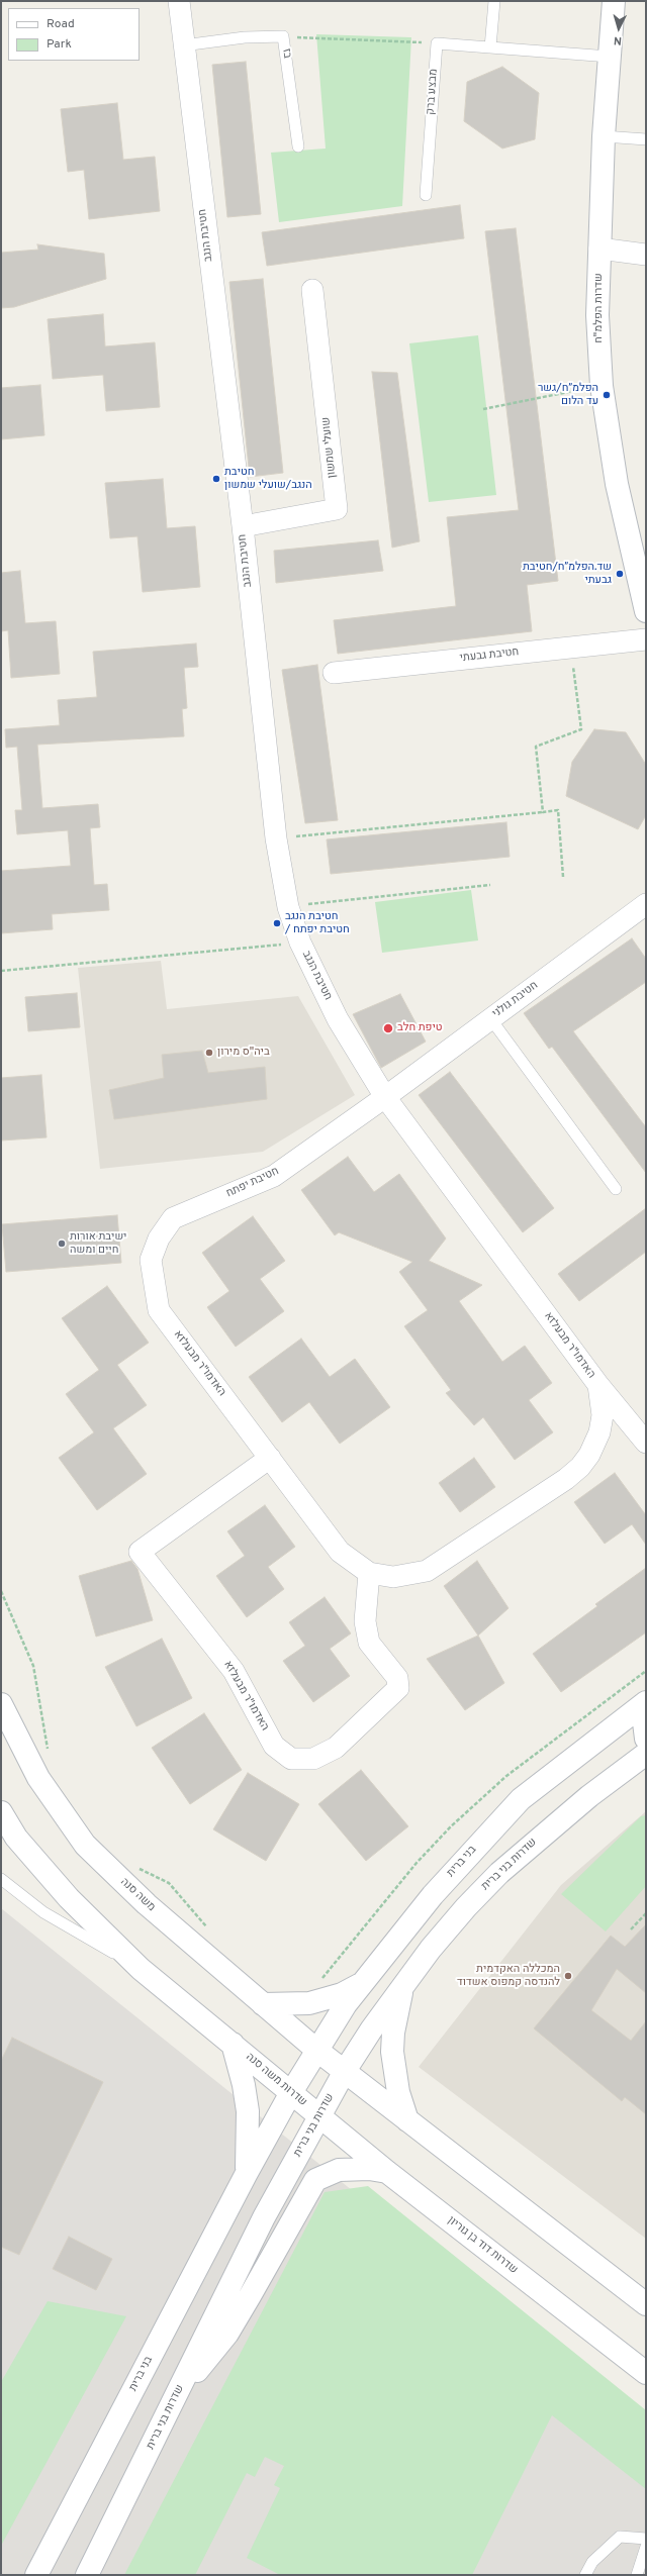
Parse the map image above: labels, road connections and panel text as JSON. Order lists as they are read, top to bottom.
{
  "streets": {
    "main road": [
      "שדרות הפלמ\"ח",
      "בני ברית",
      "שדרות בני ברית",
      "משה סנה",
      "שדרות משה סנה",
      "שדרות דוד בן גוריון"
    ],
    "street": [
      "חטיבת הנגב",
      "שועלי שמשון",
      "חטיבת גבעתי",
      "חטיבת גולני",
      "חטיבת יפתח",
      "האדמו\"ר מבעלזא"
    ],
    "lane": ["בז", "מבצע ברק"]
  },
  "crossings": [
    ["בז", "חטיבת הנגב"],
    ["חטיבת הנגב", "שועלי שמשון"],
    ["חטיבת הנגב", "חטיבת גולני"],
    ["חטיבת הנגב", "חטיבת יפתח"],
    ["חטיבת הנגב", "האדמו\"ר מבעלזא"],
    ["חטיבת גולני", "חטיבת יפתח"],
    ["חטיבת גולני", "האדמו\"ר מבעלזא"],
    ["חטיבת יפתח", "האדמו\"ר מבעלזא"],
    ["בני ברית", "משה סנה"],
    ["שדרות בני ברית", "שדרות משה סנה"],
    ["שדרות בני ברית", "שדרות דוד בן גוריון"],
    ["שדרות משה סנה", "שדרות דוד בן גוריון"]
  ],
  "places": [
    "הפלמ״ח/גשר עד הלום",
    "חטיבת הנגב/שועלי שמשון",
    "שד.הפלמ״ח/חטיבת גבעתי",
    "חטיבת הנגב / חטיבת יפתח",
    "טיפת חלב",
    "ביה\"ס מירון",
    "ישיבת אורות חיים ומשה",
    "המכללה האקדמית להנדסה קמפוס אשדוד"
  ],
  "legend": ["Road", "Park"],
  "north": "bottom"
}
